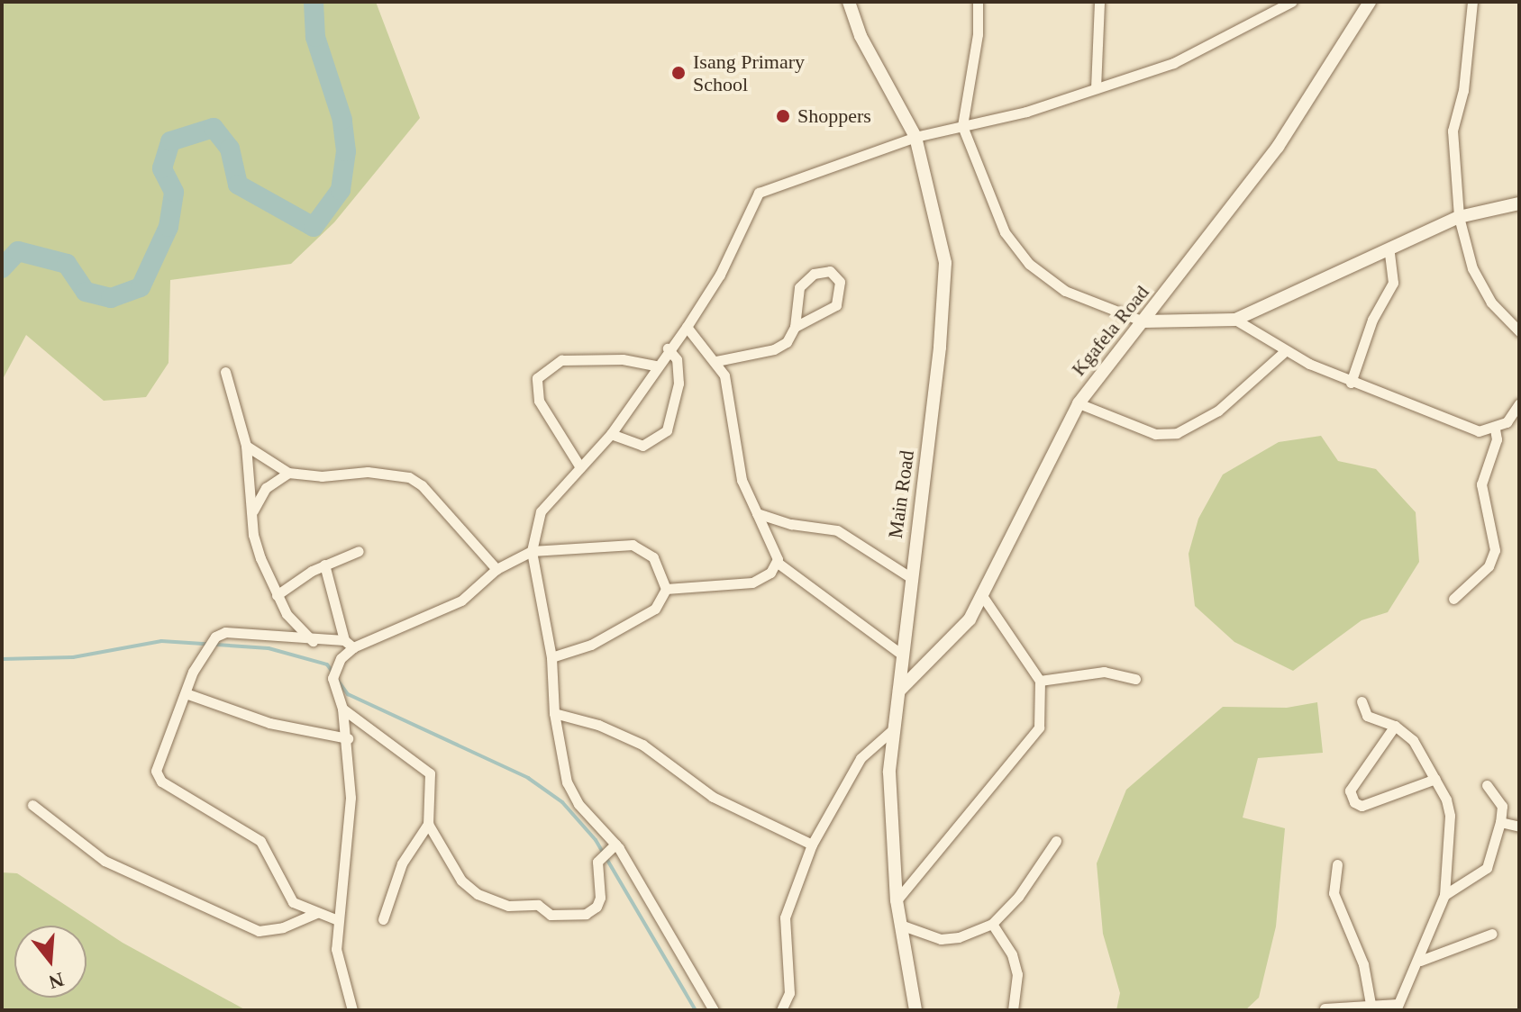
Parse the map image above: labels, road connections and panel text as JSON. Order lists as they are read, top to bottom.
{
  "streets": {
    "street": ["Kgafela Road", "Main Road"]
  },
  "crossings": [
    ["Kgafela Road", "Main Road"]
  ],
  "places": ["Isang Primary School", "Shoppers"],
  "north": "bottom"
}
